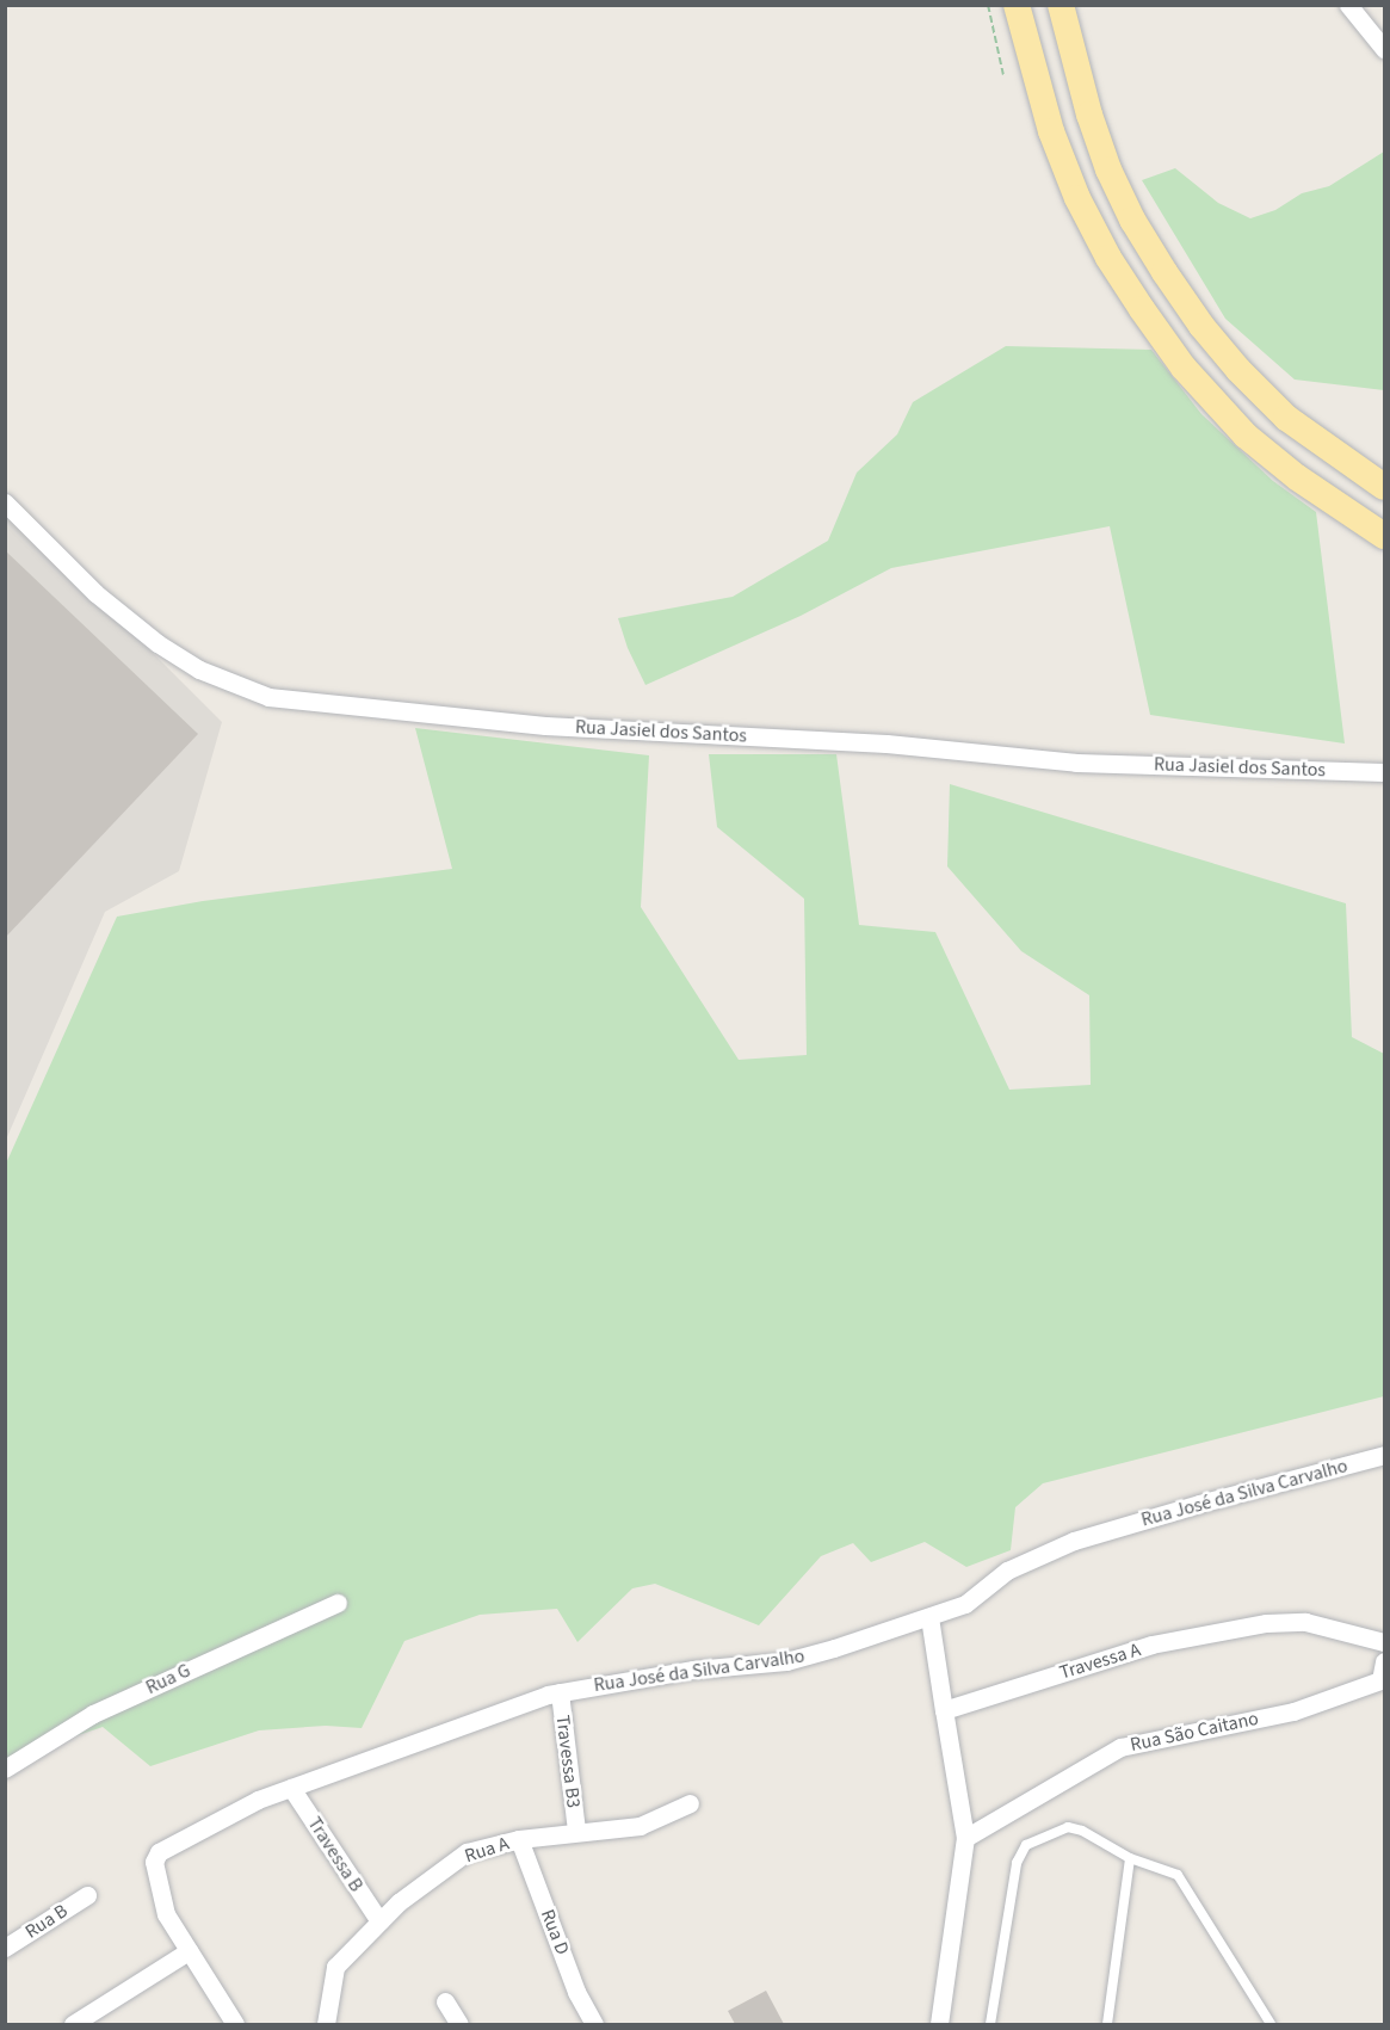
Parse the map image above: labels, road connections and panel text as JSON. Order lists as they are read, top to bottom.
{
  "streets": {
    "street": [
      "Rua Jasiel dos Santos",
      "Rua José da Silva Carvalho",
      "Travessa A",
      "Rua G",
      "Rua São Caitano",
      "Travessa B3",
      "Rua A",
      "Travessa B",
      "Rua B",
      "Rua D"
    ]
  },
  "crossings": [
    ["Rua José da Silva Carvalho", "Travessa B3"],
    ["Rua José da Silva Carvalho", "Travessa B"],
    ["Travessa B3", "Rua A"],
    ["Rua A", "Travessa B"],
    ["Rua A", "Rua D"]
  ]
}
